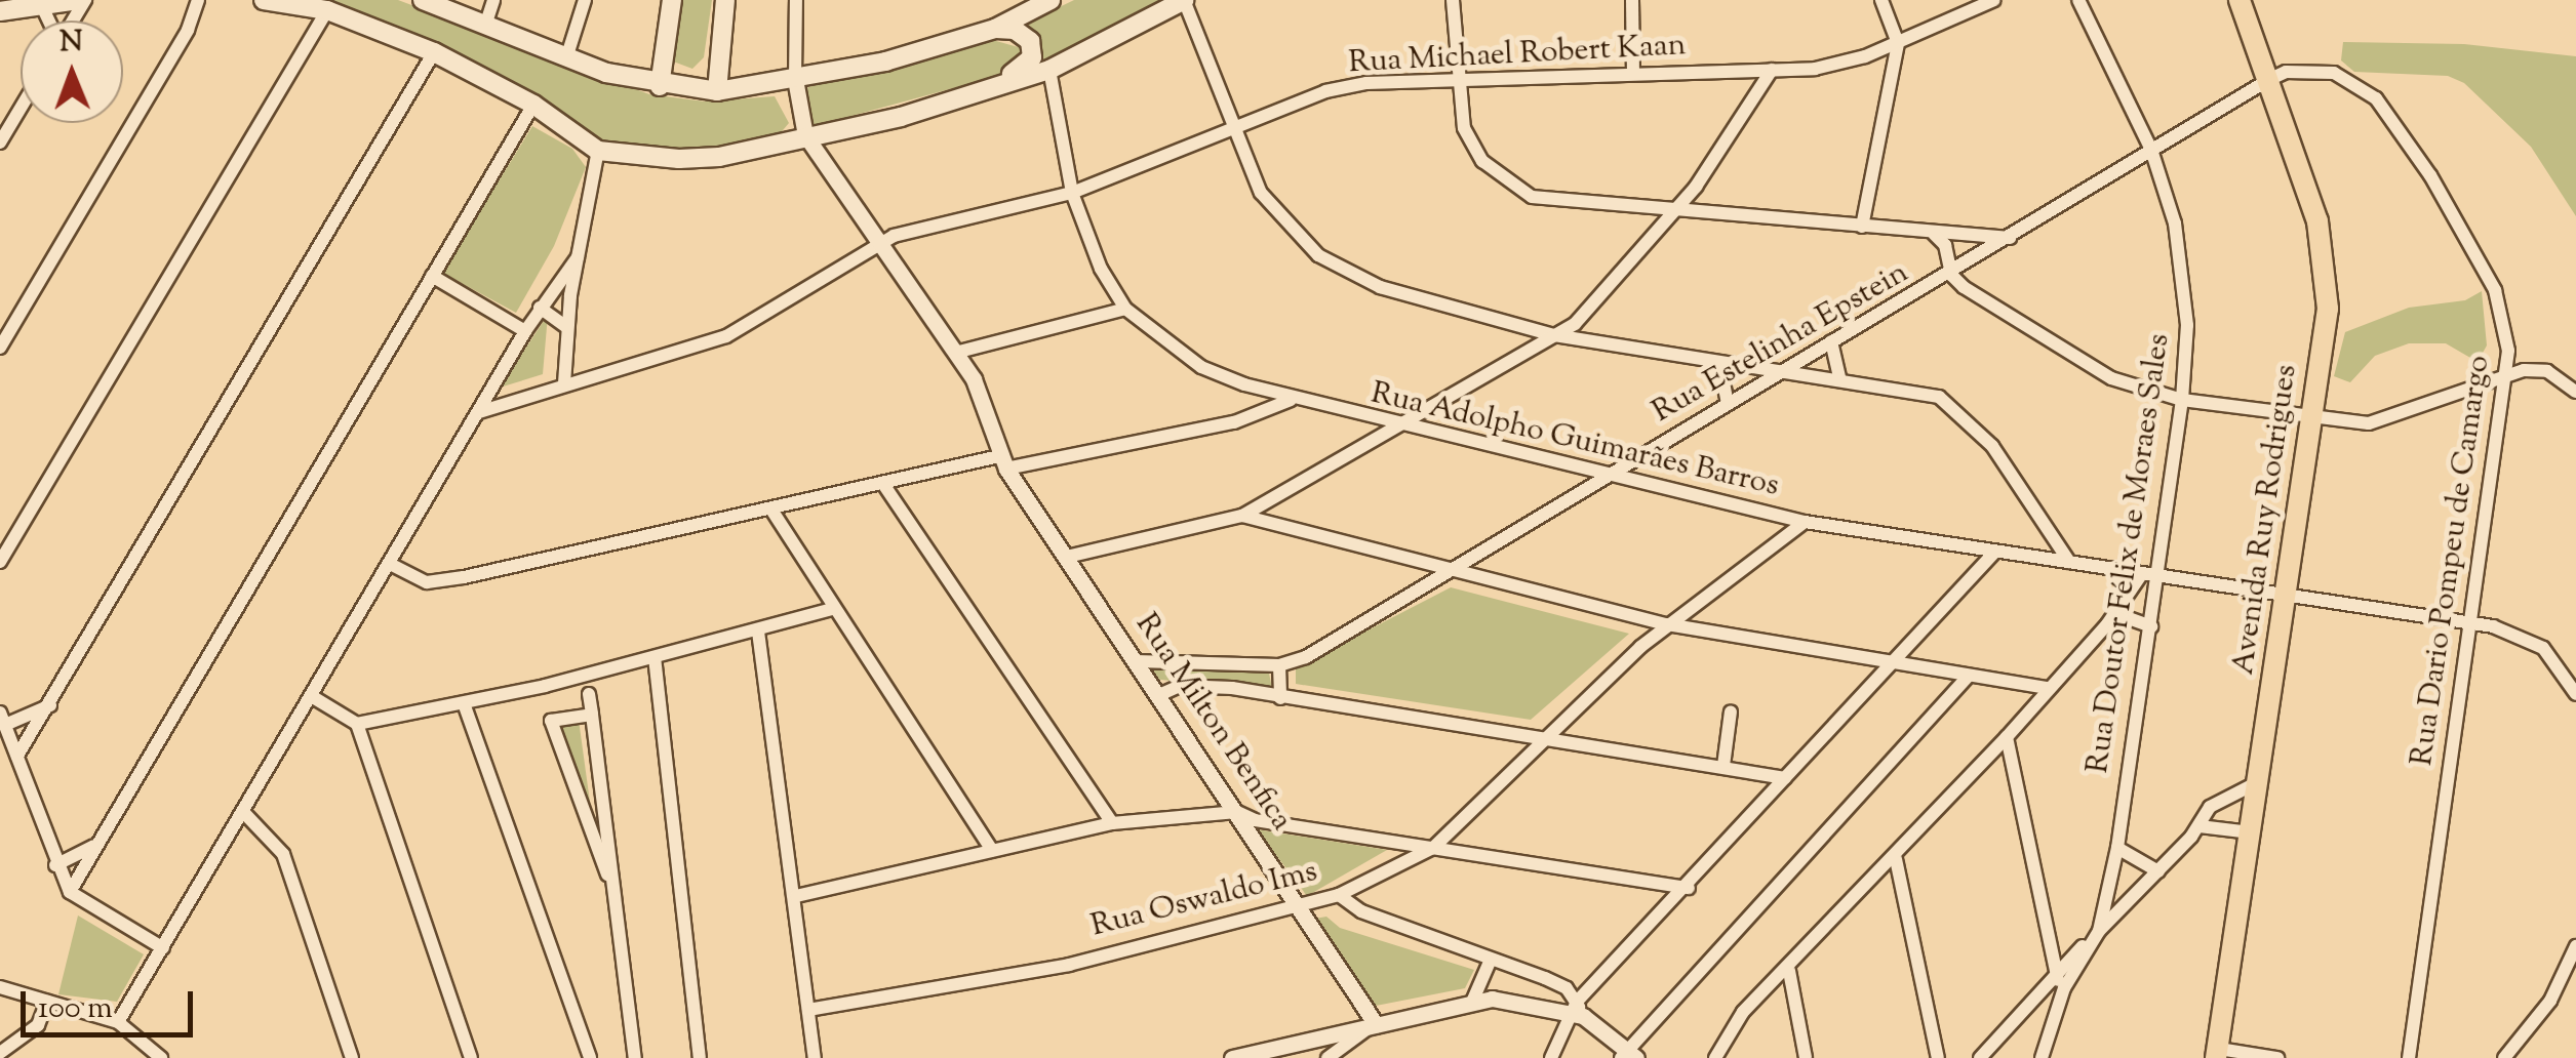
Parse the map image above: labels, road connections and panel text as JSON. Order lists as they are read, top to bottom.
{
  "streets": {
    "main road": ["Avenida Ruy Rodrigues"],
    "street": [
      "Rua Michael Robert Kaan",
      "Rua Estelinha Epstein",
      "Rua Adolpho Guimarães Barros",
      "Rua Doutor Félix de Moraes Sales",
      "Rua Dario Pompeu de Camargo",
      "Rua Milton Benfica",
      "Rua Oswaldo Ims"
    ]
  },
  "crossings": [
    ["Rua Michael Robert Kaan", "Rua Adolpho Guimarães Barros"],
    ["Rua Michael Robert Kaan", "Rua Milton Benfica"],
    ["Rua Estelinha Epstein", "Rua Adolpho Guimarães Barros"],
    ["Rua Estelinha Epstein", "Avenida Ruy Rodrigues"],
    ["Rua Estelinha Epstein", "Rua Doutor Félix de Moraes Sales"],
    ["Rua Estelinha Epstein", "Rua Dario Pompeu de Camargo"],
    ["Rua Estelinha Epstein", "Rua Milton Benfica"],
    ["Rua Adolpho Guimarães Barros", "Avenida Ruy Rodrigues"],
    ["Rua Adolpho Guimarães Barros", "Rua Doutor Félix de Moraes Sales"],
    ["Rua Adolpho Guimarães Barros", "Rua Dario Pompeu de Camargo"],
    ["Avenida Ruy Rodrigues", "Rua Dario Pompeu de Camargo"],
    ["Rua Milton Benfica", "Rua Oswaldo Ims"]
  ],
  "scale_bar": "100 m",
  "north": "top"
}
